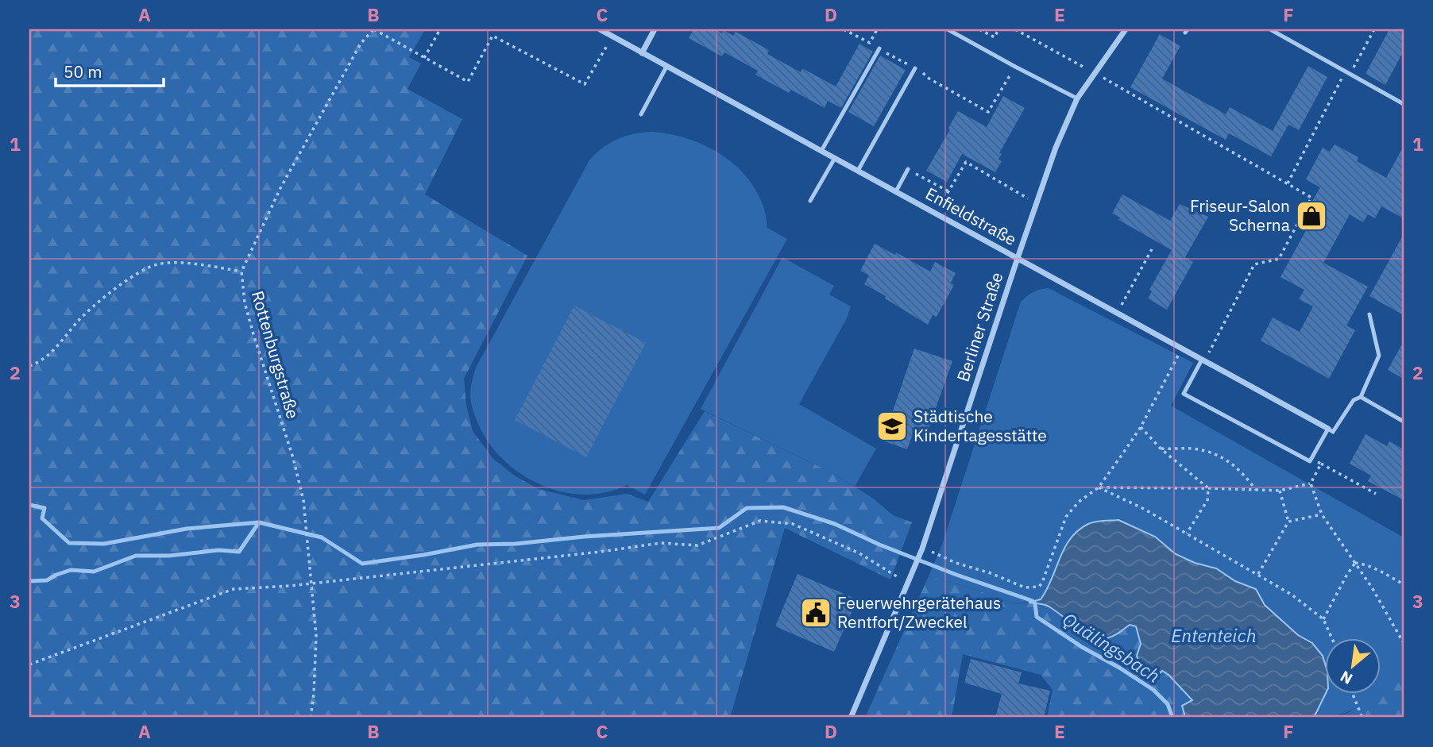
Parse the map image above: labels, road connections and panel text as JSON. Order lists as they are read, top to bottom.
{
  "streets": {
    "street": ["Enfieldstraße", "Berliner Straße"],
    "path": ["Rottenburgstraße"]
  },
  "crossings": [
    ["Enfieldstraße", "Berliner Straße"]
  ],
  "water": ["Ententeich", "Quälingsbach"],
  "places": {
    "shop": ["Friseur-Salon Scherna"],
    "school or university": ["Städtische Kindertagesstätte"],
    "public building": ["Feuerwehrgerätehaus Rentfort/Zweckel"]
  },
  "scale_bar": "50 m",
  "north": "bottom left",
  "grid": {
    "columns": [
      "A",
      "B",
      "C",
      "D",
      "E",
      "F"
    ],
    "rows": ["1", "2", "3"]
  }
}
